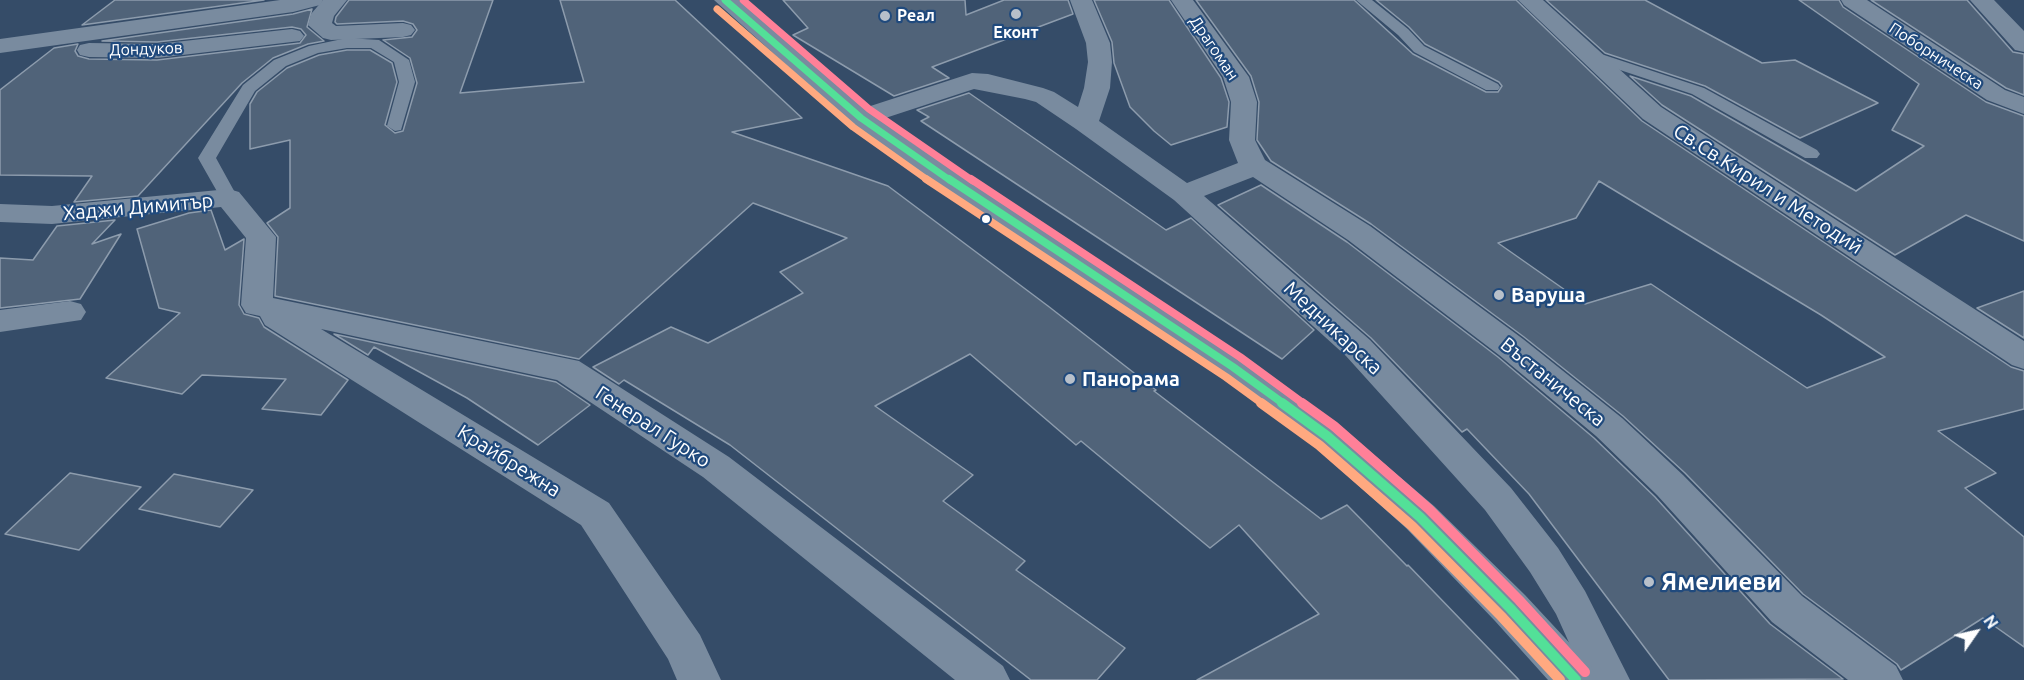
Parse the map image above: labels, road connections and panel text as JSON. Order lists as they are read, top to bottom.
{
  "streets": {
    "street": [
      "Драгоман",
      "Дондуков",
      "Поборническа",
      "Св.Св.Кирил и Методий",
      "Хаджи Димитър",
      "Медникарска",
      "Въстаническа",
      "Генерал Гурко",
      "Крайбрежна"
    ]
  },
  "crossings": [
    ["Драгоман", "Въстаническа"],
    ["Хаджи Димитър", "Генерал Гурко"],
    ["Хаджи Димитър", "Крайбрежна"],
    ["Генерал Гурко", "Крайбрежна"]
  ],
  "places": [
    "Еконт",
    "Реал",
    "Варуша",
    "Панорама",
    "Ямелиеви"
  ],
  "north": "top right"
}
